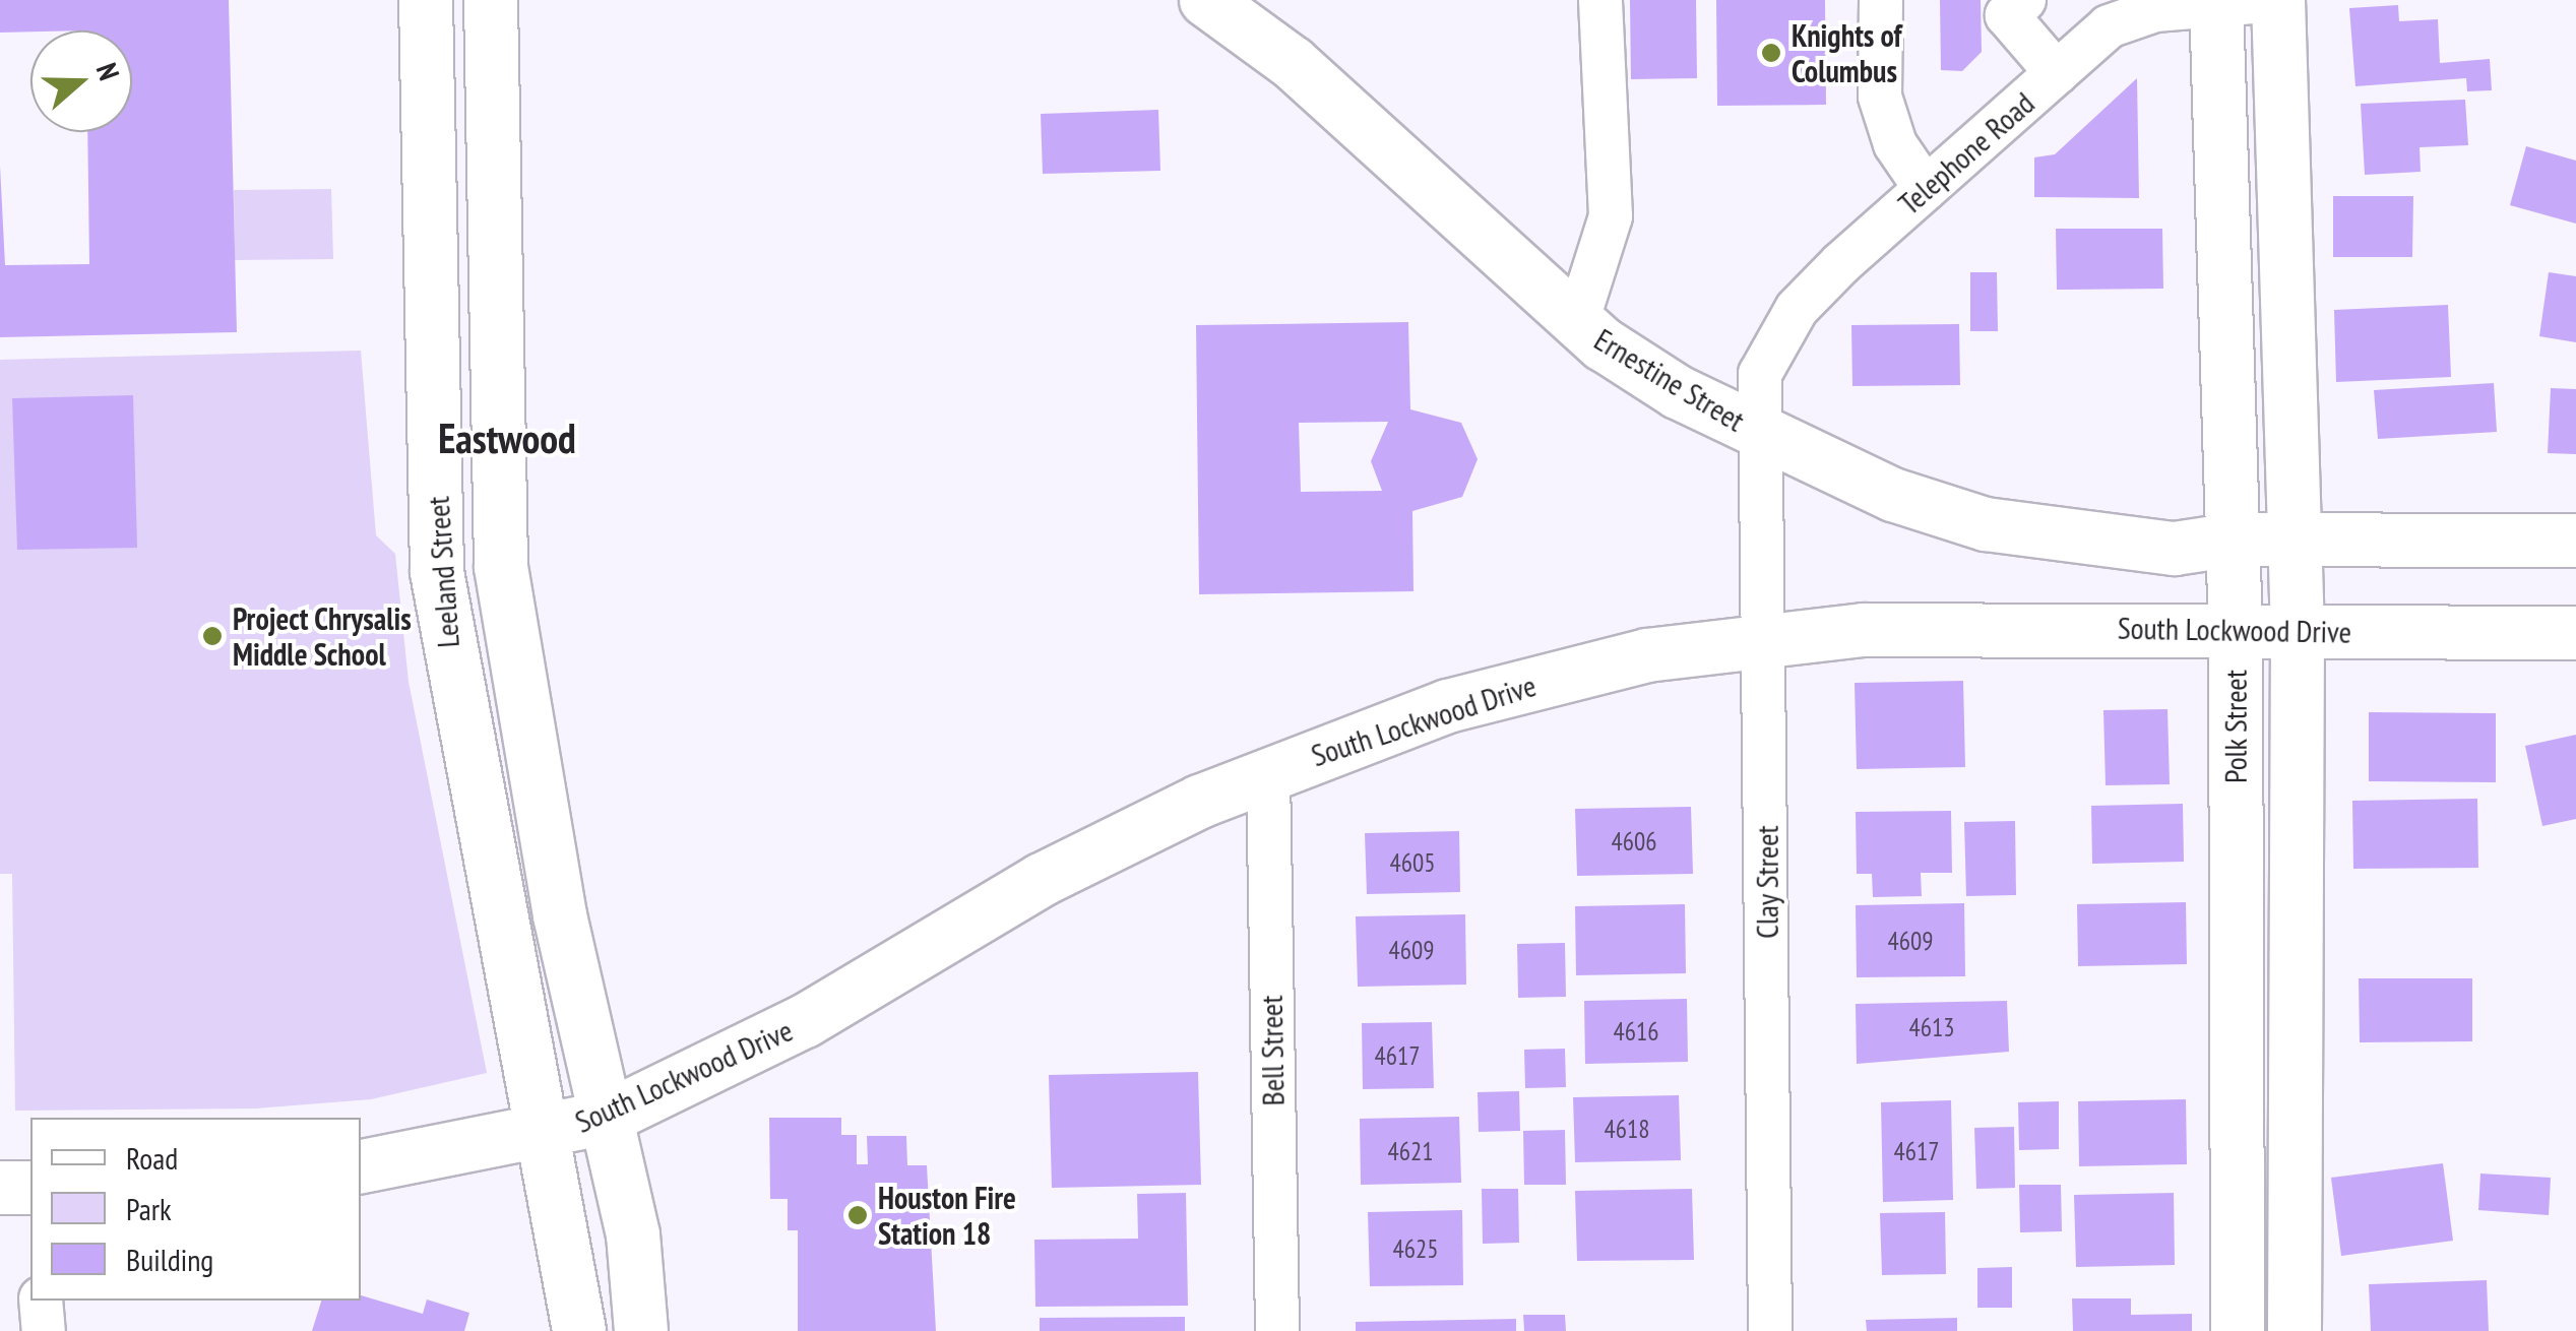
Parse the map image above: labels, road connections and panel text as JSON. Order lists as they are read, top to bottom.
{
  "streets": {
    "main road": [
      "Ernestine Street",
      "Leeland Street",
      "South Lockwood Drive",
      "Polk Street"
    ],
    "street": ["Telephone Road", "Clay Street", "Bell Street"]
  },
  "crossings": [
    ["Telephone Road", "Ernestine Street"],
    ["Telephone Road", "Polk Street"],
    ["Telephone Road", "Clay Street"],
    ["Ernestine Street", "Polk Street"],
    ["Ernestine Street", "Clay Street"],
    ["Leeland Street", "South Lockwood Drive"],
    ["South Lockwood Drive", "Polk Street"],
    ["South Lockwood Drive", "Clay Street"],
    ["South Lockwood Drive", "Bell Street"]
  ],
  "districts": ["Eastwood"],
  "places": ["Knights of Columbus", "Project Chrysalis Middle School", "Houston Fire Station 18"],
  "house_numbers": [
    "4606",
    "4605",
    "4609",
    "4609",
    "4613",
    "4616",
    "4617",
    "4618",
    "4621",
    "4617",
    "4625"
  ],
  "legend": ["Road", "Park", "Building"],
  "north": "right"
}
